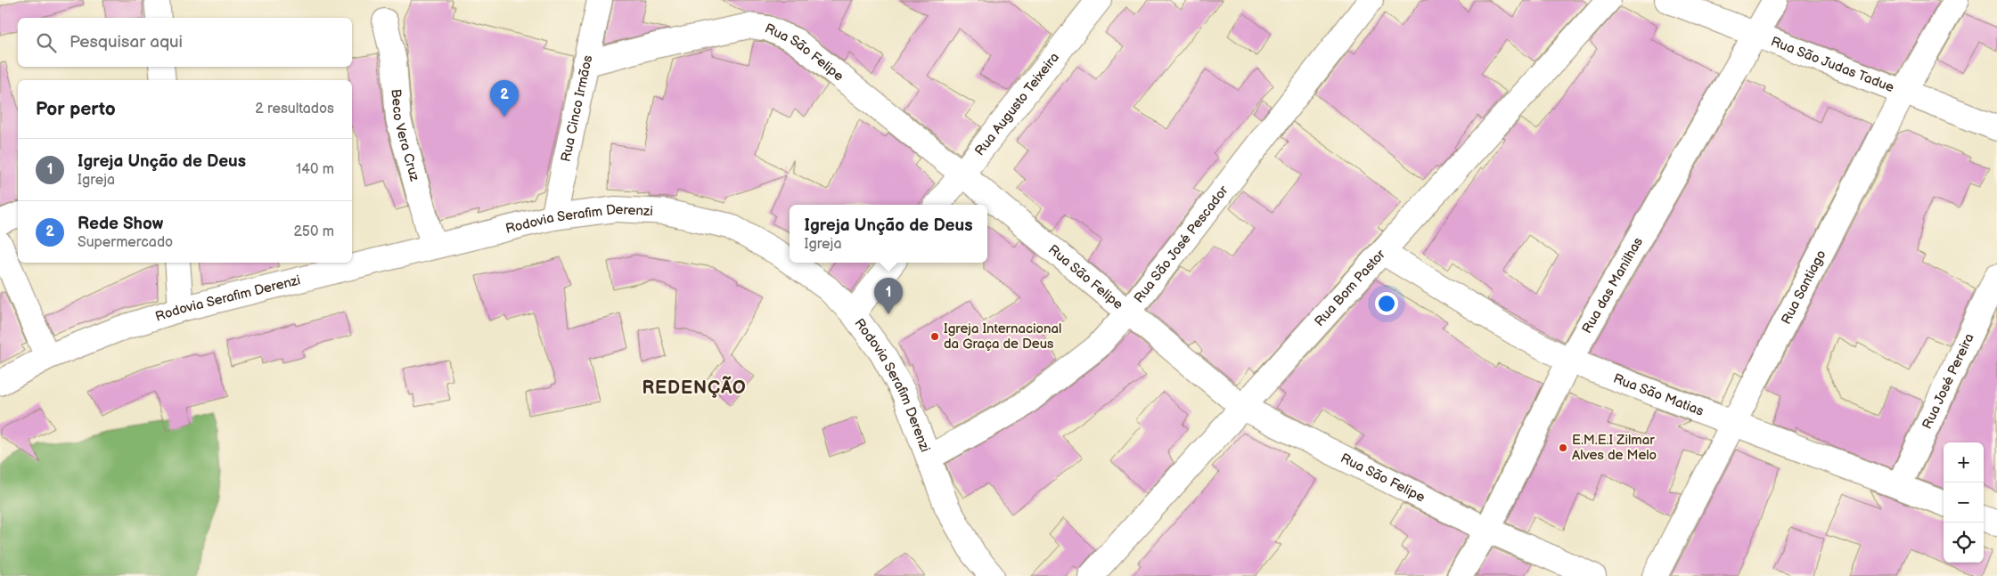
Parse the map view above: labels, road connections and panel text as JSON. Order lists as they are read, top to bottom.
{
  "streets": {
    "street": [
      "Rua São Felipe",
      "Rua São Judas Tadue",
      "Rua Augusto Teixeira",
      "Rua Cinco Irmãos",
      "Beco Vera Cruz",
      "Rodovia Serafim Derenzi",
      "Rua São José Pescador",
      "Rua das Manilhas",
      "Rua Santiago",
      "Rua Bom Pastor",
      "Rua José Pereira",
      "Rua São Matias"
    ]
  },
  "crossings": [
    ["Rua São Felipe", "Rua Augusto Teixeira"],
    ["Rua São Felipe", "Rua Cinco Irmãos"],
    ["Rua São Felipe", "Rua São José Pescador"],
    ["Rua São Felipe", "Rua das Manilhas"],
    ["Rua São Felipe", "Rua Bom Pastor"],
    ["Rua São Judas Tadue", "Rua das Manilhas"],
    ["Rua São Judas Tadue", "Rua Santiago"],
    ["Rua Cinco Irmãos", "Rodovia Serafim Derenzi"],
    ["Beco Vera Cruz", "Rodovia Serafim Derenzi"],
    ["Rodovia Serafim Derenzi", "Rua São José Pescador"],
    ["Rua das Manilhas", "Rua São Matias"],
    ["Rua Santiago", "Rua São Matias"],
    ["Rua Bom Pastor", "Rua São Matias"],
    ["Rua José Pereira", "Rua São Matias"]
  ],
  "districts": ["REDENÇÃO"],
  "places": ["Igreja Internacional da Graça de Deus", "E.M.E.I Zilmar Alves de Melo"],
  "page": {
    "search": "Pesquisar aqui",
    "pins": ["2", "1"],
    "heading": ["Por perto", "2 resultados"],
    "list": [
      {
        "mark": "1",
        "name": "Igreja Unção de Deus",
        "note": "Igreja",
        "value": "140 m"
      },
      {
        "mark": "2",
        "name": "Rede Show",
        "note": "Supermercado",
        "value": "250 m"
      }
    ],
    "popup": ["Igreja Unção de Deus", "Igreja"],
    "map_buttons": ["+", "−"]
  }
}
